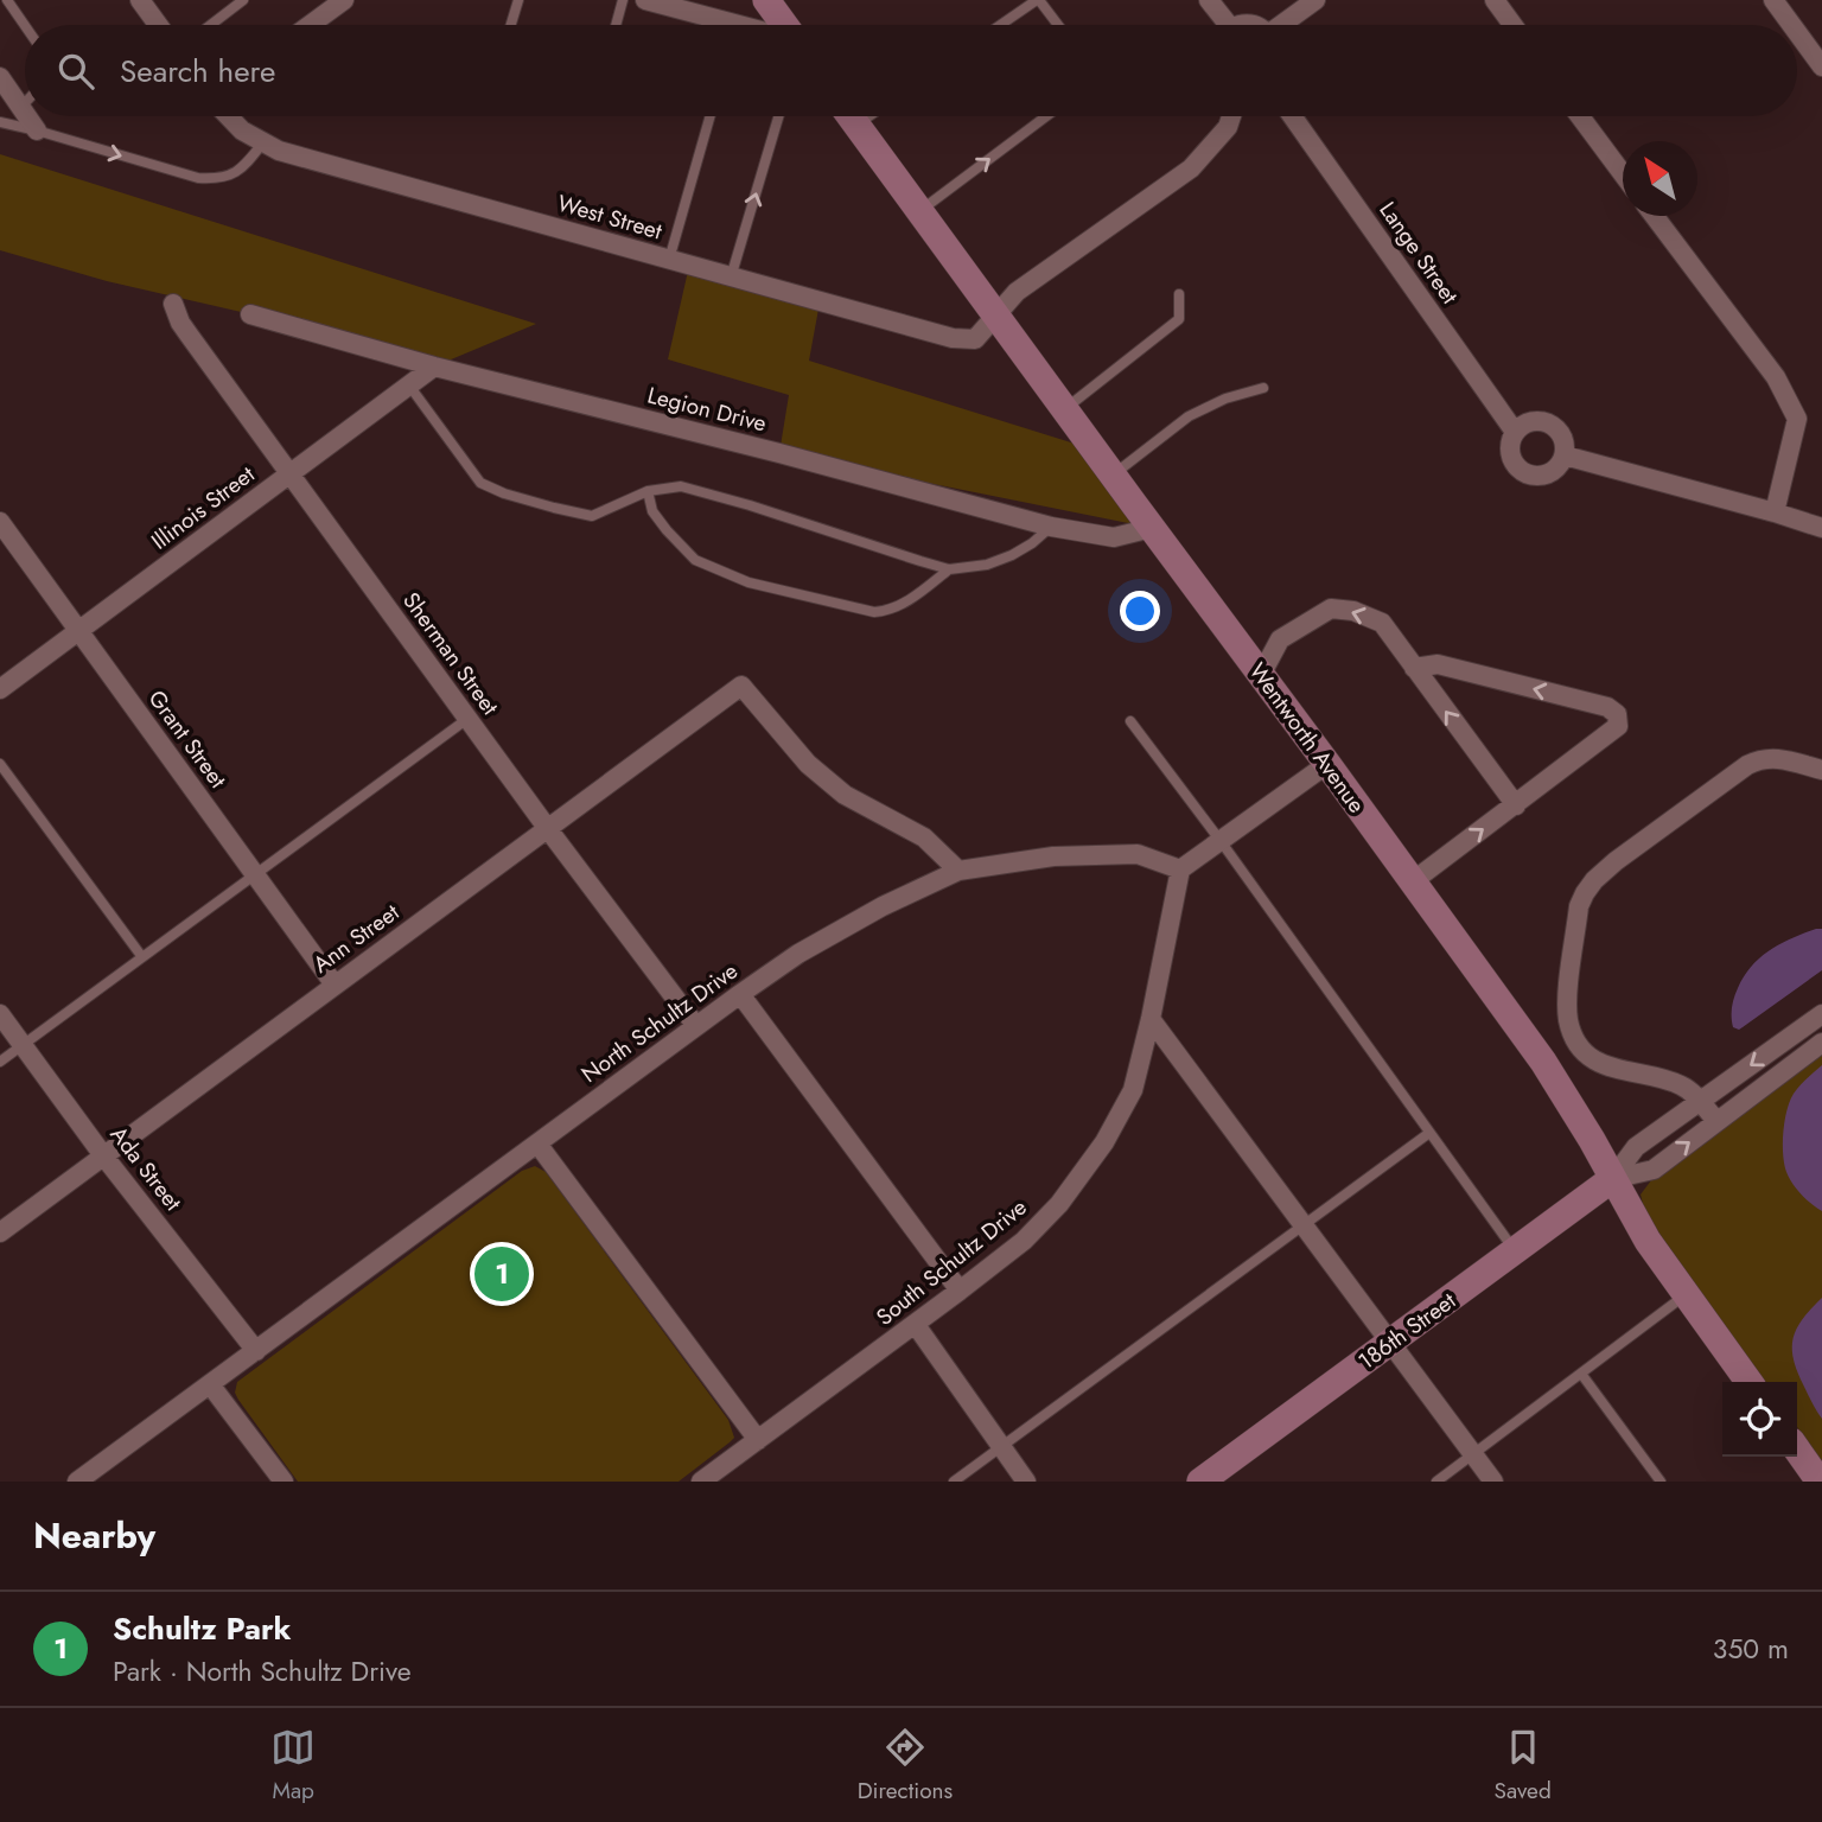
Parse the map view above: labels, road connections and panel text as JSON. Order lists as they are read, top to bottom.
{
  "streets": {
    "street": [
      "West Street",
      "Lange Street",
      "Legion Drive",
      "Illinois Street",
      "Sherman Street",
      "Wentworth Avenue",
      "Grant Street",
      "Ann Street",
      "North Schultz Drive",
      "Ada Street",
      "South Schultz Drive",
      "186th Street"
    ]
  },
  "crossings": [
    ["West Street", "Wentworth Avenue"],
    ["Legion Drive", "Illinois Street"],
    ["Legion Drive", "Wentworth Avenue"],
    ["Illinois Street", "Sherman Street"],
    ["Illinois Street", "Grant Street"],
    ["Sherman Street", "Ann Street"],
    ["Sherman Street", "North Schultz Drive"],
    ["Wentworth Avenue", "186th Street"],
    ["Grant Street", "Ann Street"],
    ["Ann Street", "North Schultz Drive"],
    ["Ann Street", "Ada Street"],
    ["North Schultz Drive", "Ada Street"],
    ["North Schultz Drive", "South Schultz Drive"]
  ],
  "north": "top left",
  "page": {
    "search": "Search here",
    "pins": "1",
    "heading": "Nearby",
    "list": [
      {
        "mark": "1",
        "name": "Schultz Park",
        "note": "Park · North Schultz Drive",
        "value": "350 m"
      }
    ],
    "nav": ["Map", "Directions", "Saved"]
  }
}
